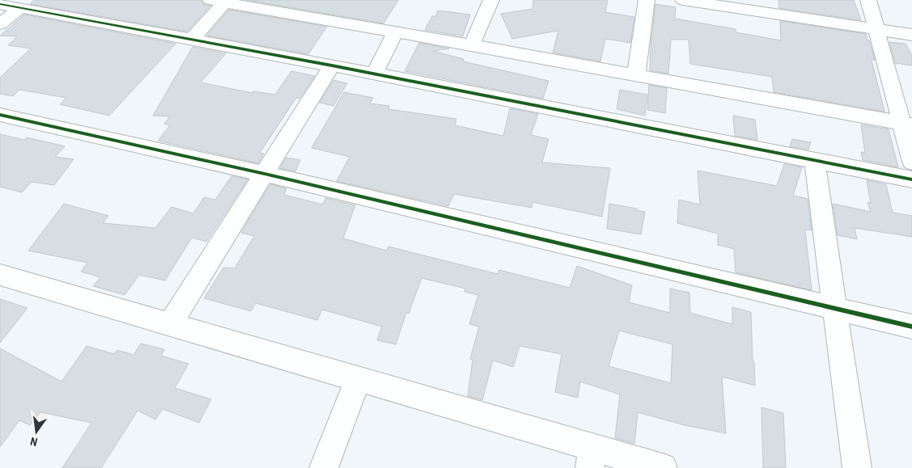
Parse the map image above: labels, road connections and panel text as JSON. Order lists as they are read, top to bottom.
{
  "north": "bottom"
}
